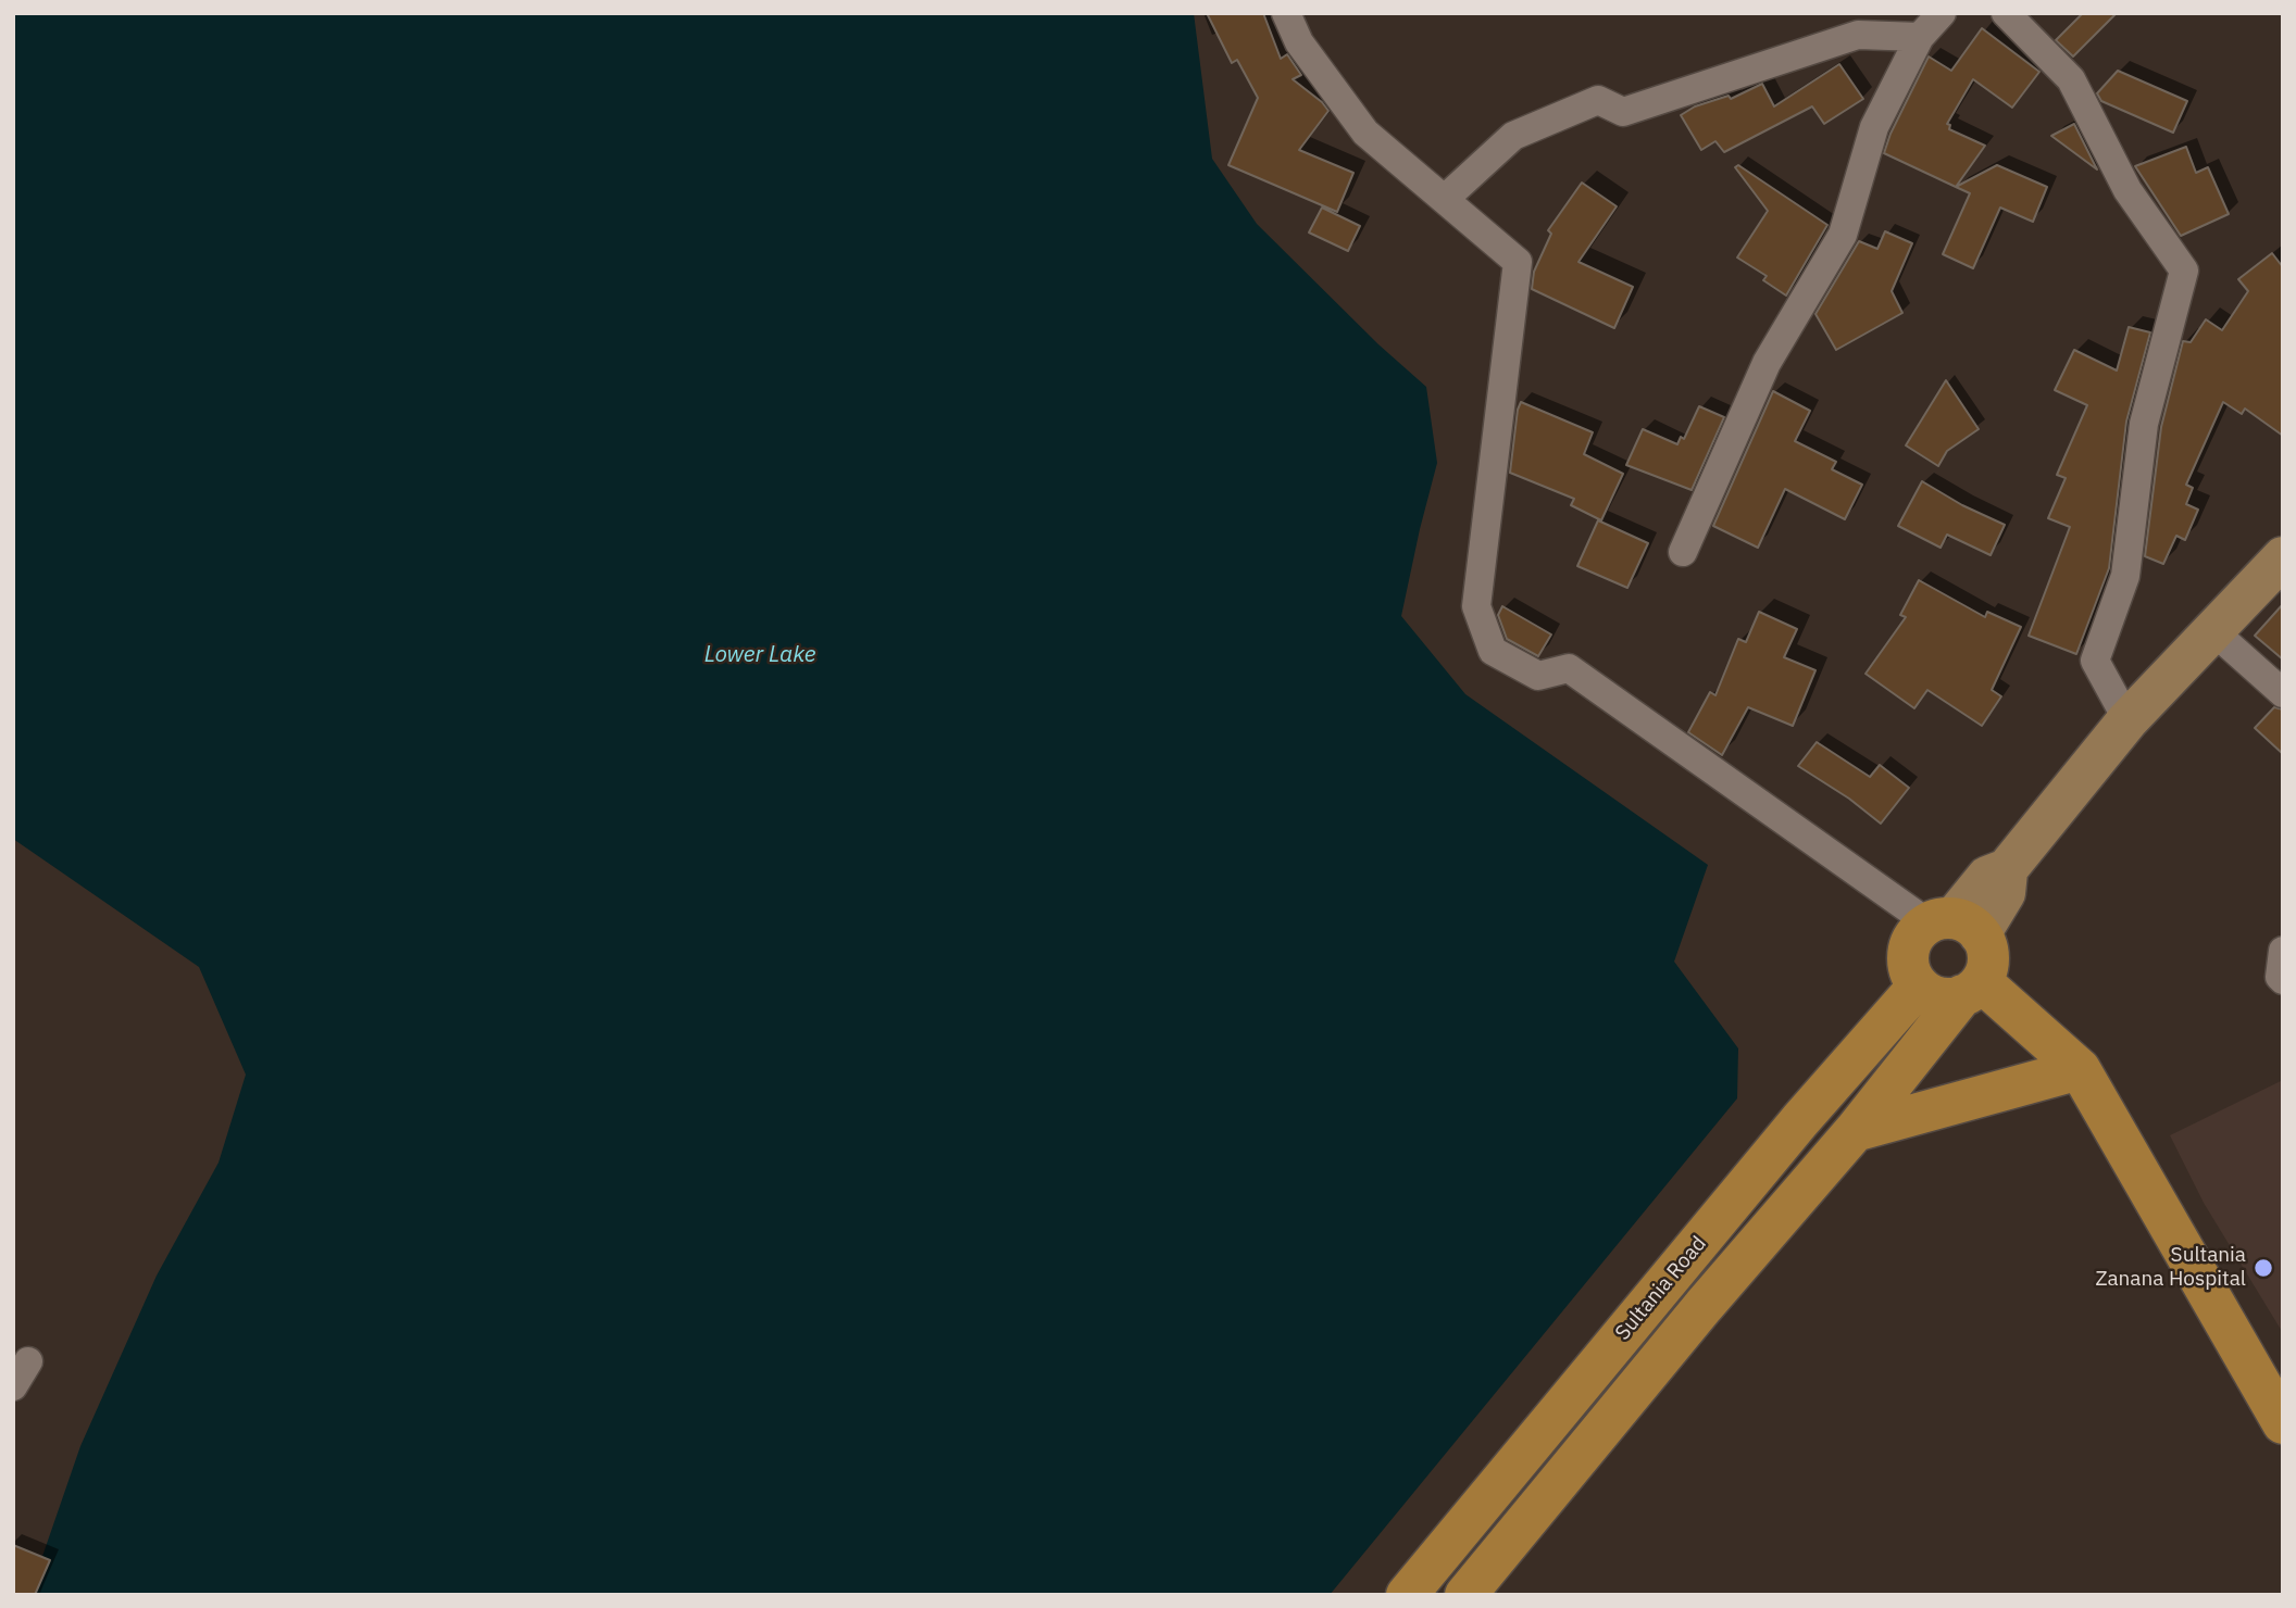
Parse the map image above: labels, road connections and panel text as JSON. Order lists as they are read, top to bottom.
{
  "streets": {
    "main road": ["Sultania Road"]
  },
  "water": ["Lower Lake"],
  "places": ["Sultania Zanana Hospital"]
}
